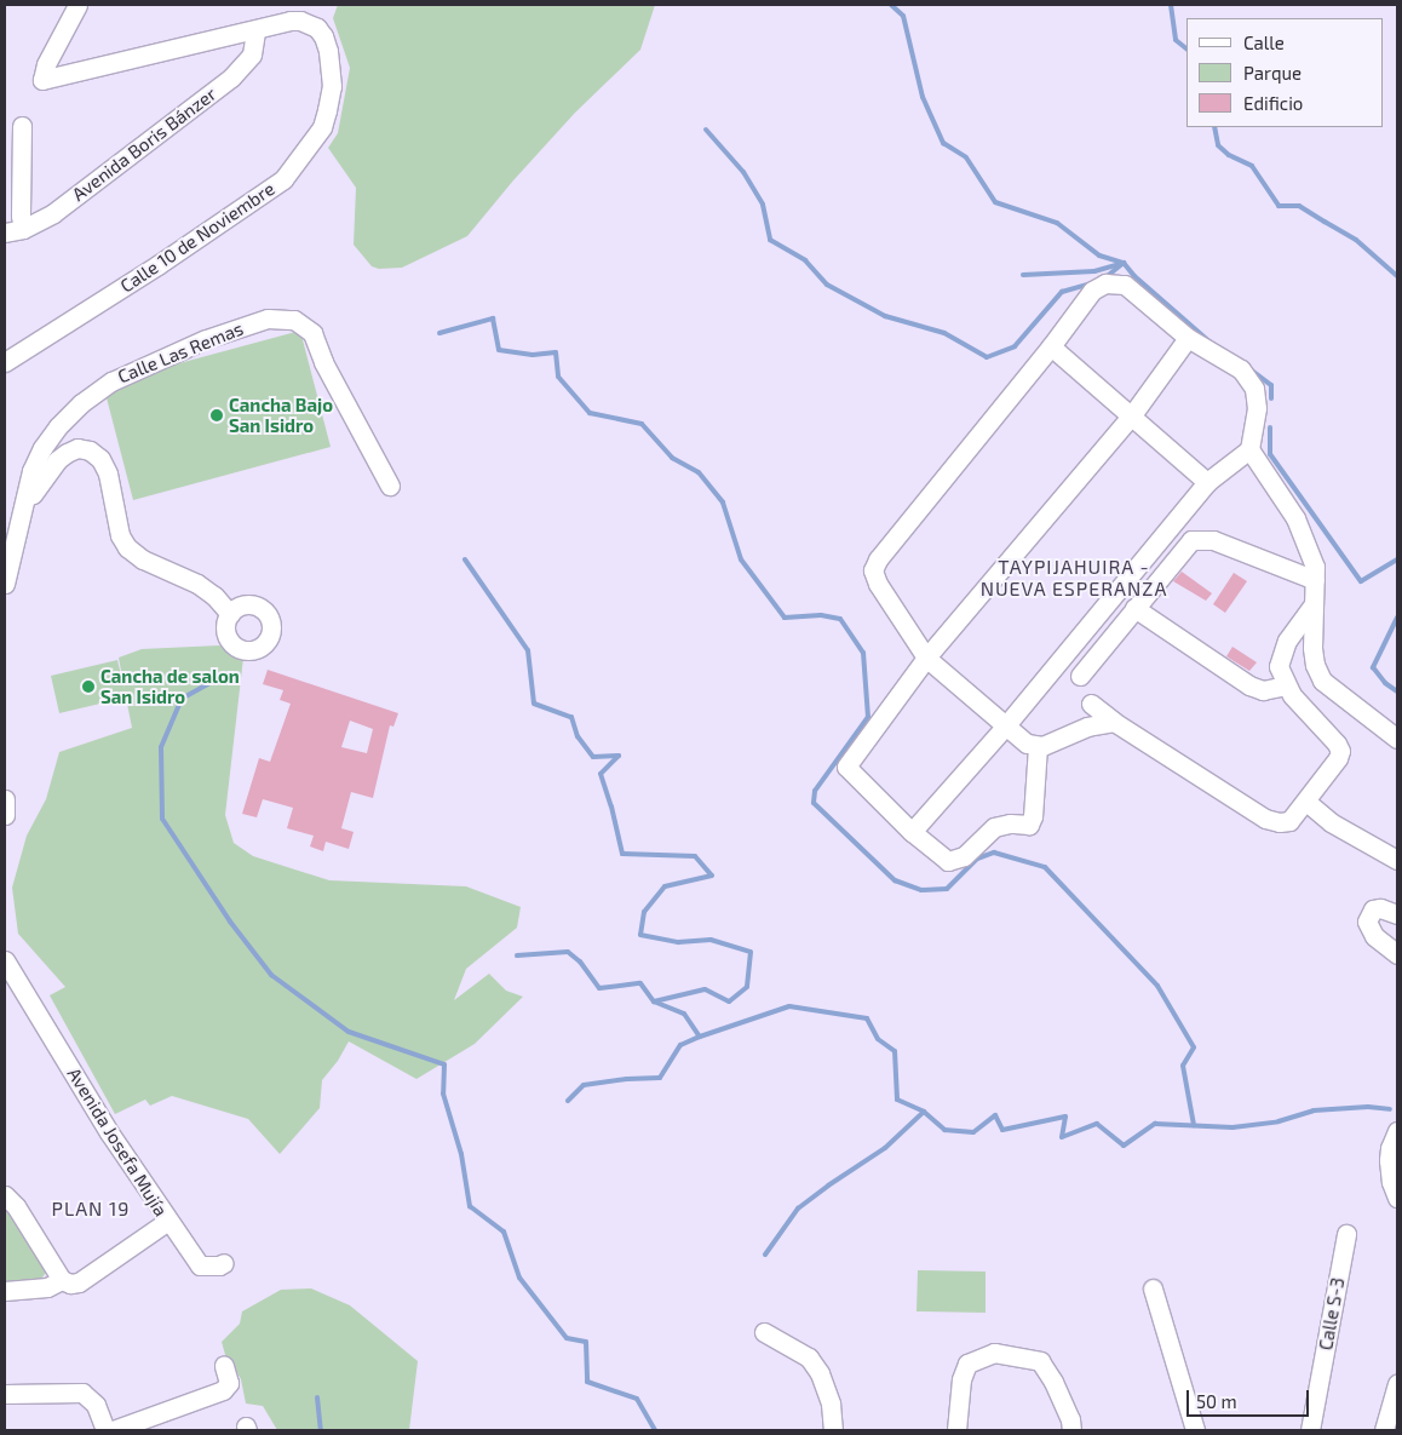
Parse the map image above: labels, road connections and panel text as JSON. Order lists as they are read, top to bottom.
{
  "streets": {
    "street": [
      "Avenida Boris Bánzer",
      "Calle 10 de Noviembre",
      "Calle Las Remas",
      "Avenida Josefa Mujía",
      "Calle S-3"
    ]
  },
  "crossings": [
    ["Avenida Boris Bánzer", "Calle 10 de Noviembre"]
  ],
  "districts": ["TAYPIJAHUIRA - NUEVA ESPERANZA", "PLAN 19"],
  "places": ["Cancha Bajo San Isidro", "Cancha de salon San Isidro"],
  "legend": ["Calle", "Parque", "Edificio"],
  "scale_bar": "50 m"
}
